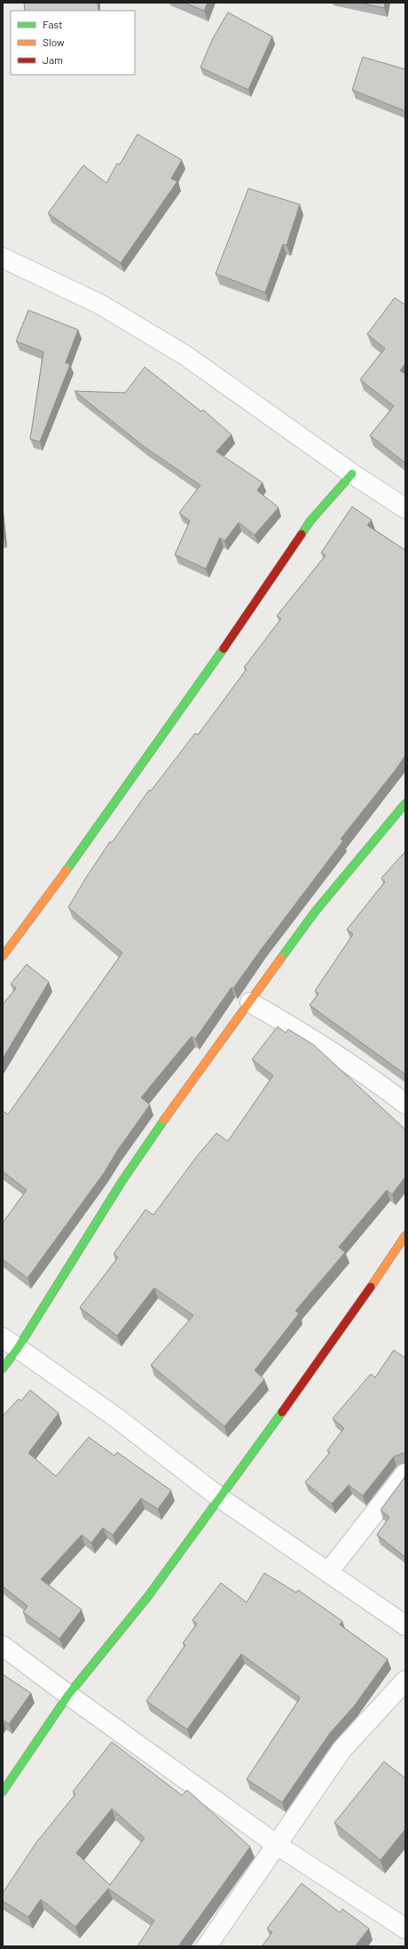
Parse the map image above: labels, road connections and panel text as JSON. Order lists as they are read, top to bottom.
{
  "legend": ["Fast", "Slow", "Jam"]
}
